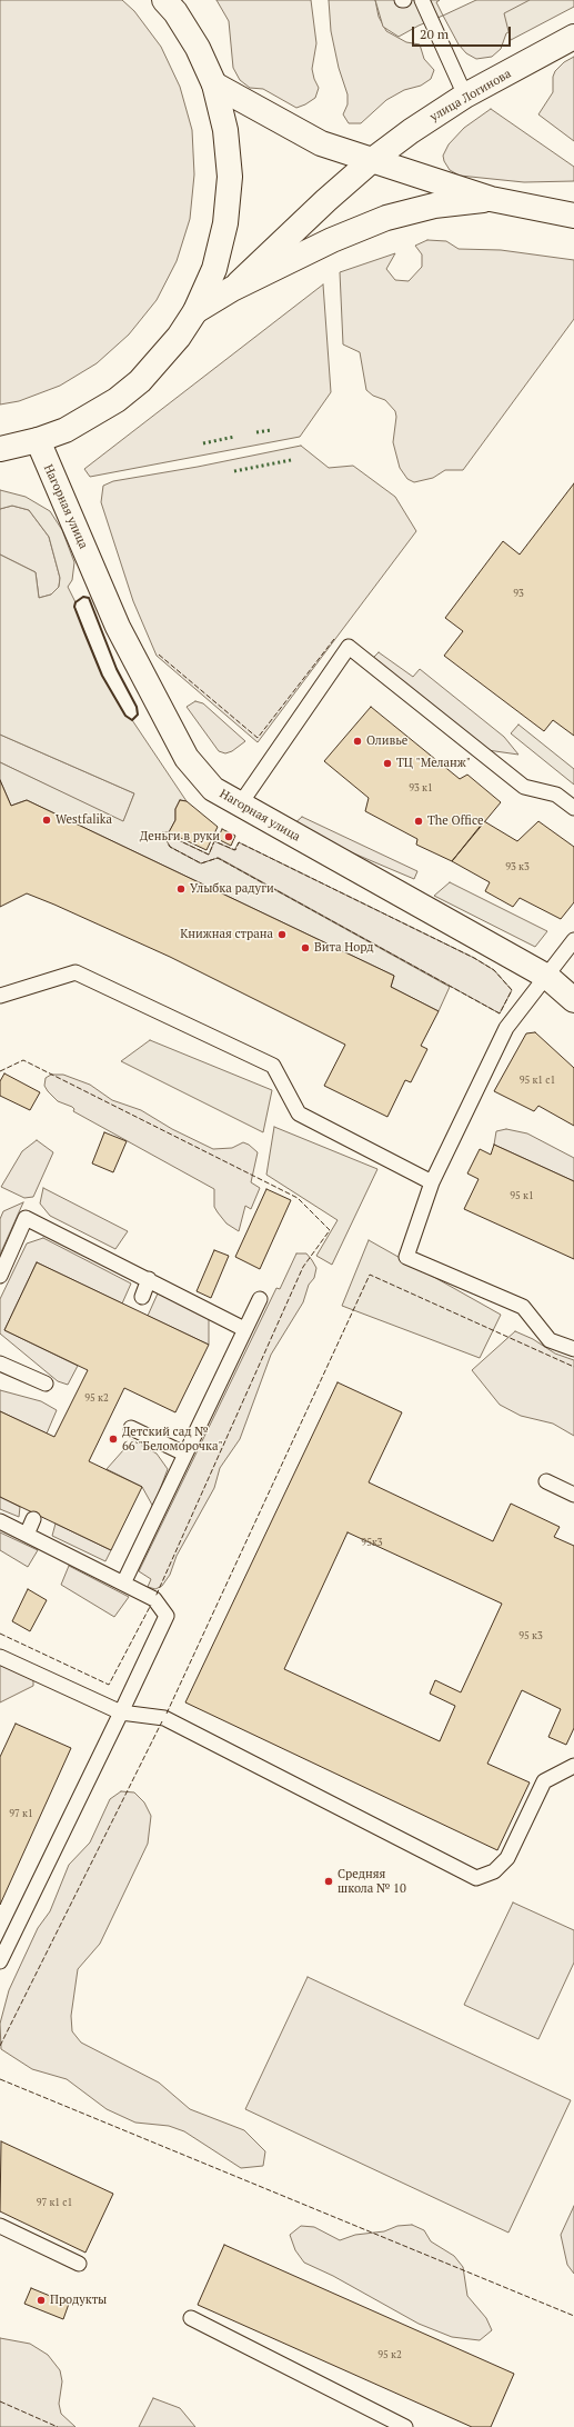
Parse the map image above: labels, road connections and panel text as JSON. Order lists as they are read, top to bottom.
{
  "streets": {
    "street": ["улица Логинова", "Нагорная улица"]
  },
  "places": [
    "Оливье",
    "ТЦ \"Меланж\"",
    "Westfalika",
    "The Office",
    "Деньги в руки",
    "Улыбка радуги",
    "Книжная страна",
    "Вита Норд",
    "Детский сад № 66 \"Беломорочка\"",
    "Средняя школа № 10",
    "Продукты"
  ],
  "house_numbers": [
    "93",
    "93 к1",
    "93 к3",
    "95 к1 с1",
    "95 к1",
    "95 к2",
    "95к3",
    "95 к3",
    "97 к1",
    "97 к1 с1",
    "95 к2"
  ],
  "scale_bar": "20 m"
}
